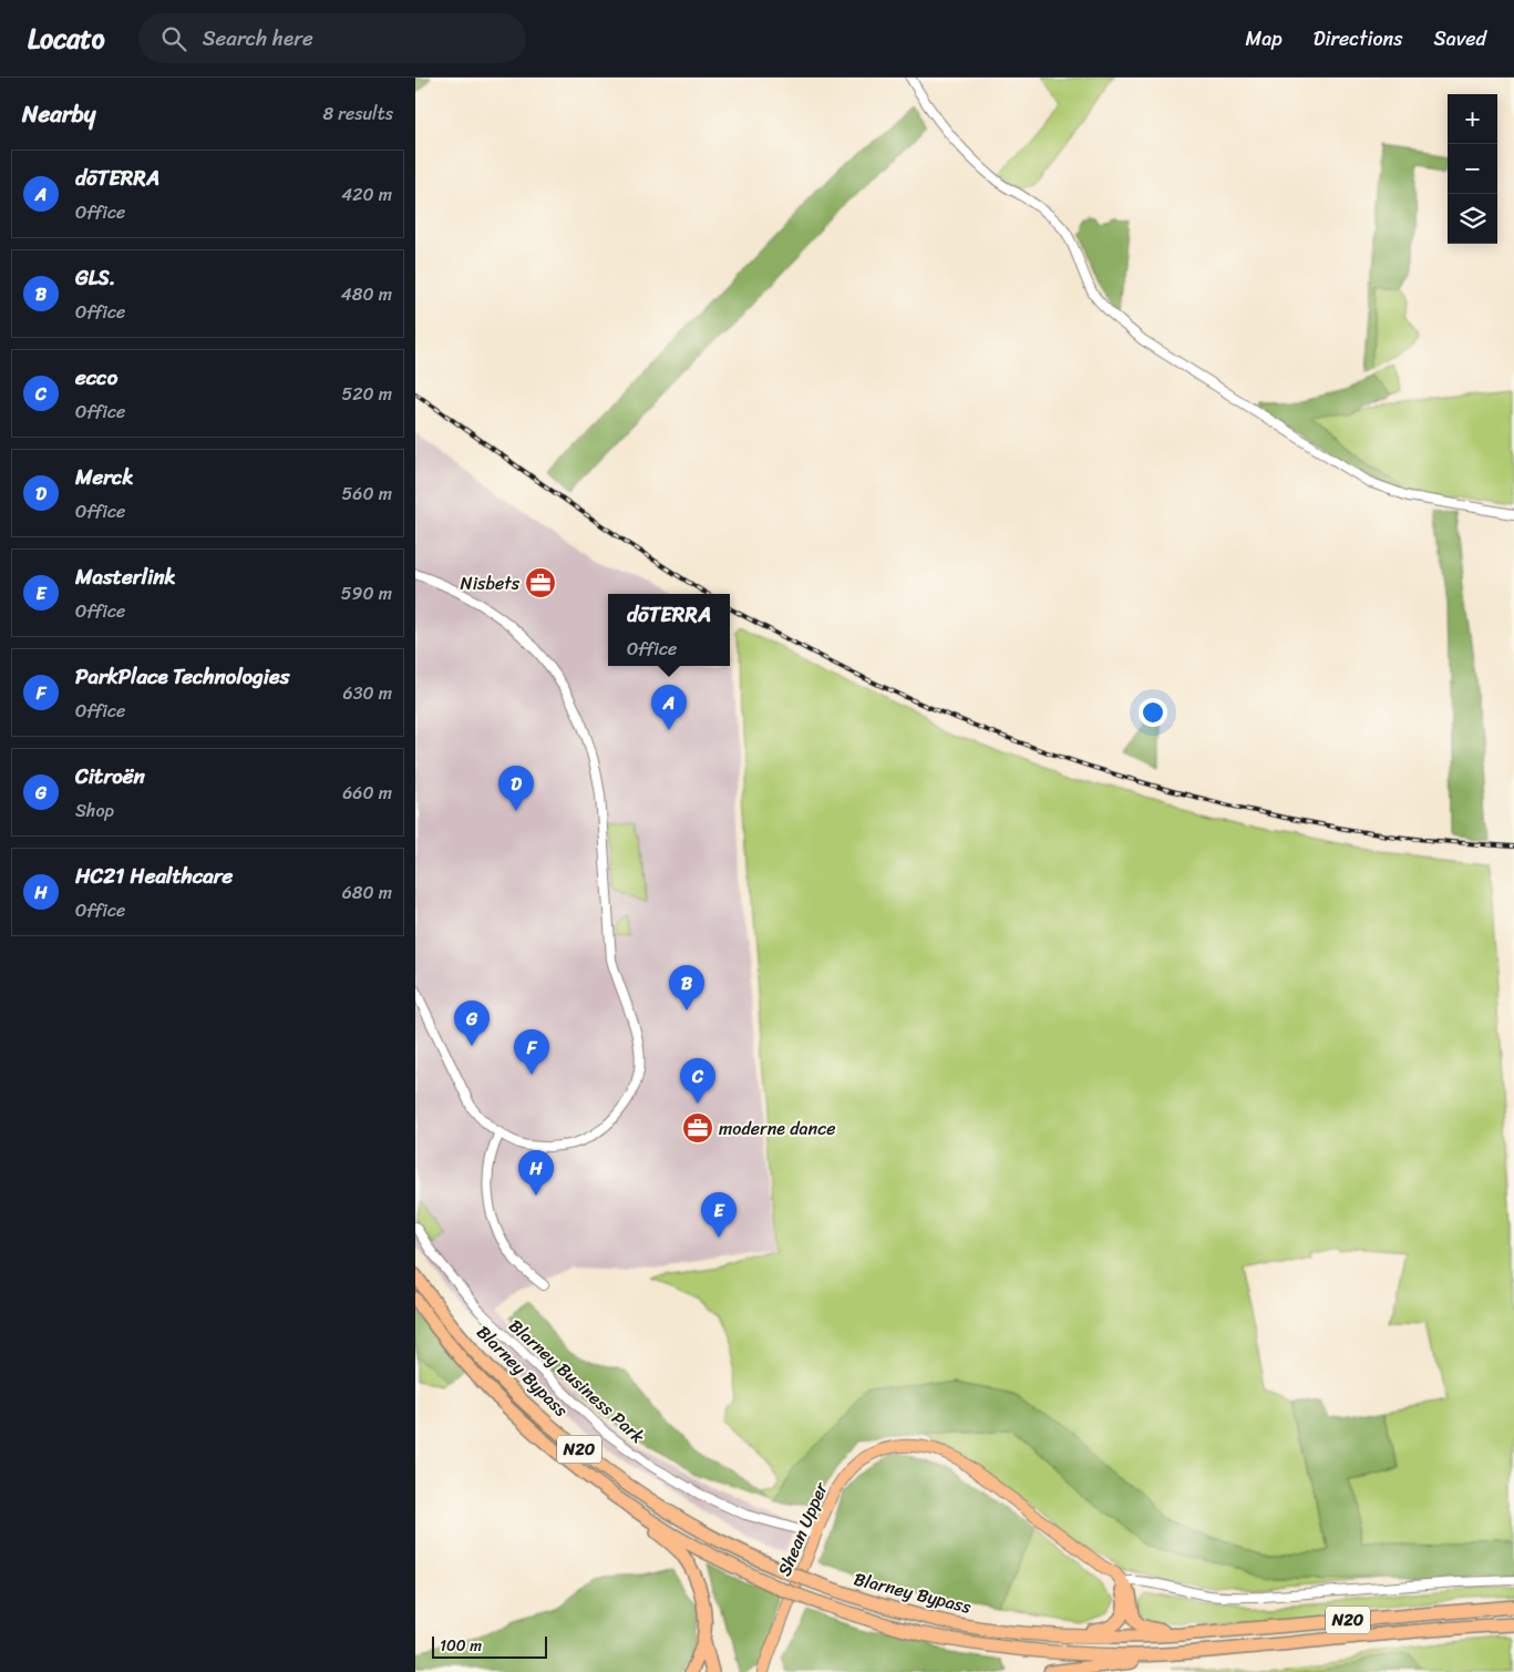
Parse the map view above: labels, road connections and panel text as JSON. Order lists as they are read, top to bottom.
{
  "streets": {
    "highway": ["Blarney Bypass", "N20"],
    "main road": ["Shean Upper"],
    "street": ["Blarney Business Park"]
  },
  "crossings": [
    ["Blarney Business Park", "Shean Upper"]
  ],
  "places": {
    "office": ["Nisbets", "moderne dance"]
  },
  "scale_bar": "100 m",
  "page": {
    "header": "Locato",
    "search": "Search here",
    "nav": ["Map", "Directions", "Saved"],
    "heading": ["Nearby", "8 results"],
    "map_buttons": ["+", "−"],
    "list": [
      {
        "mark": "A",
        "name": "dōTERRA",
        "note": "Office",
        "value": "420 m"
      },
      {
        "mark": "B",
        "name": "GLS.",
        "note": "Office",
        "value": "480 m"
      },
      {
        "mark": "C",
        "name": "ecco",
        "note": "Office",
        "value": "520 m"
      },
      {
        "mark": "D",
        "name": "Merck",
        "note": "Office",
        "value": "560 m"
      },
      {
        "mark": "E",
        "name": "Masterlink",
        "note": "Office",
        "value": "590 m"
      },
      {
        "mark": "F",
        "name": "ParkPlace Technologies",
        "note": "Office",
        "value": "630 m"
      },
      {
        "mark": "G",
        "name": "Citroën",
        "note": "Shop",
        "value": "660 m"
      },
      {
        "mark": "H",
        "name": "HC21 Healthcare",
        "note": "Office",
        "value": "680 m"
      }
    ],
    "popup": ["dōTERRA", "Office"],
    "pins": [
      "A",
      "D",
      "B",
      "G",
      "F",
      "C",
      "H",
      "E"
    ],
    "scale": "100 m"
  }
}
